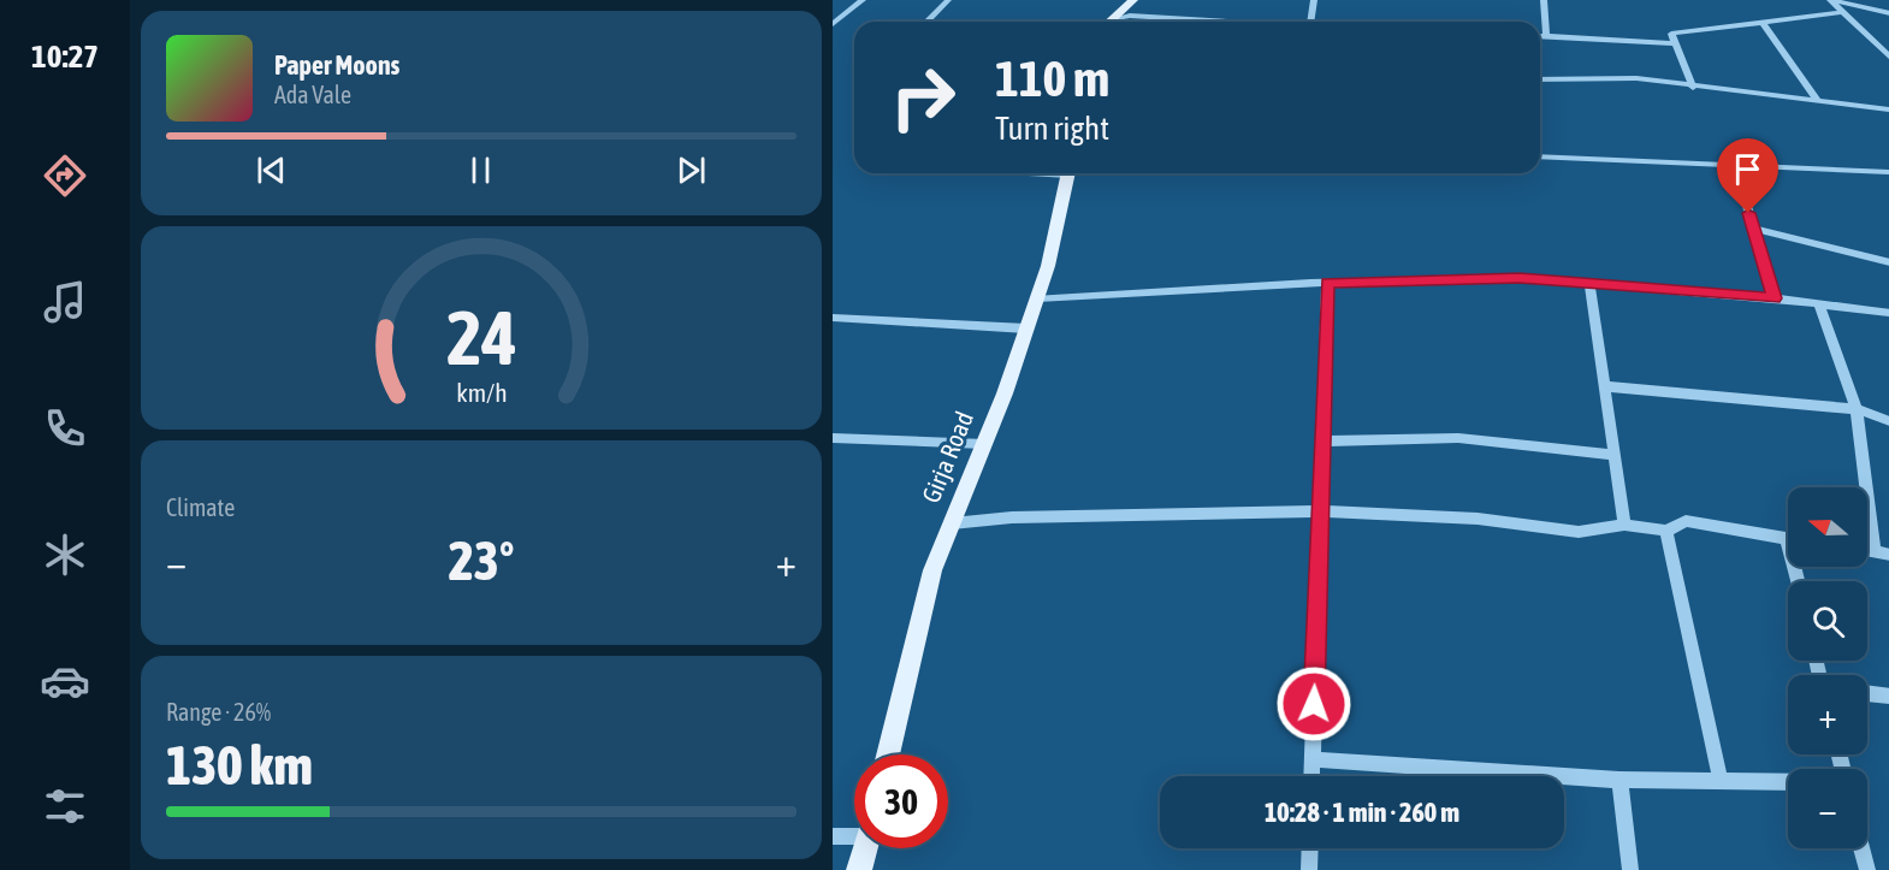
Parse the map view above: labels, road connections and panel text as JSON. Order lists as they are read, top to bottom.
{
  "streets": {
    "main road": ["Girja Road"]
  },
  "north": "left",
  "page": {
    "tabs": "10:27",
    "turn": ["110 m", "Turn right"],
    "song": ["Paper Moons", "Ada Vale"],
    "tile": [
      "Climate",
      ["Range · 26%", "130 km"]
    ],
    "map_buttons": ["+", "−"],
    "heat": ["−", "23°", "+"],
    "limit": "30",
    "trip": "10:28 · 1 min · 260 m",
    "gauge": ["24", "km/h"]
  }
}
